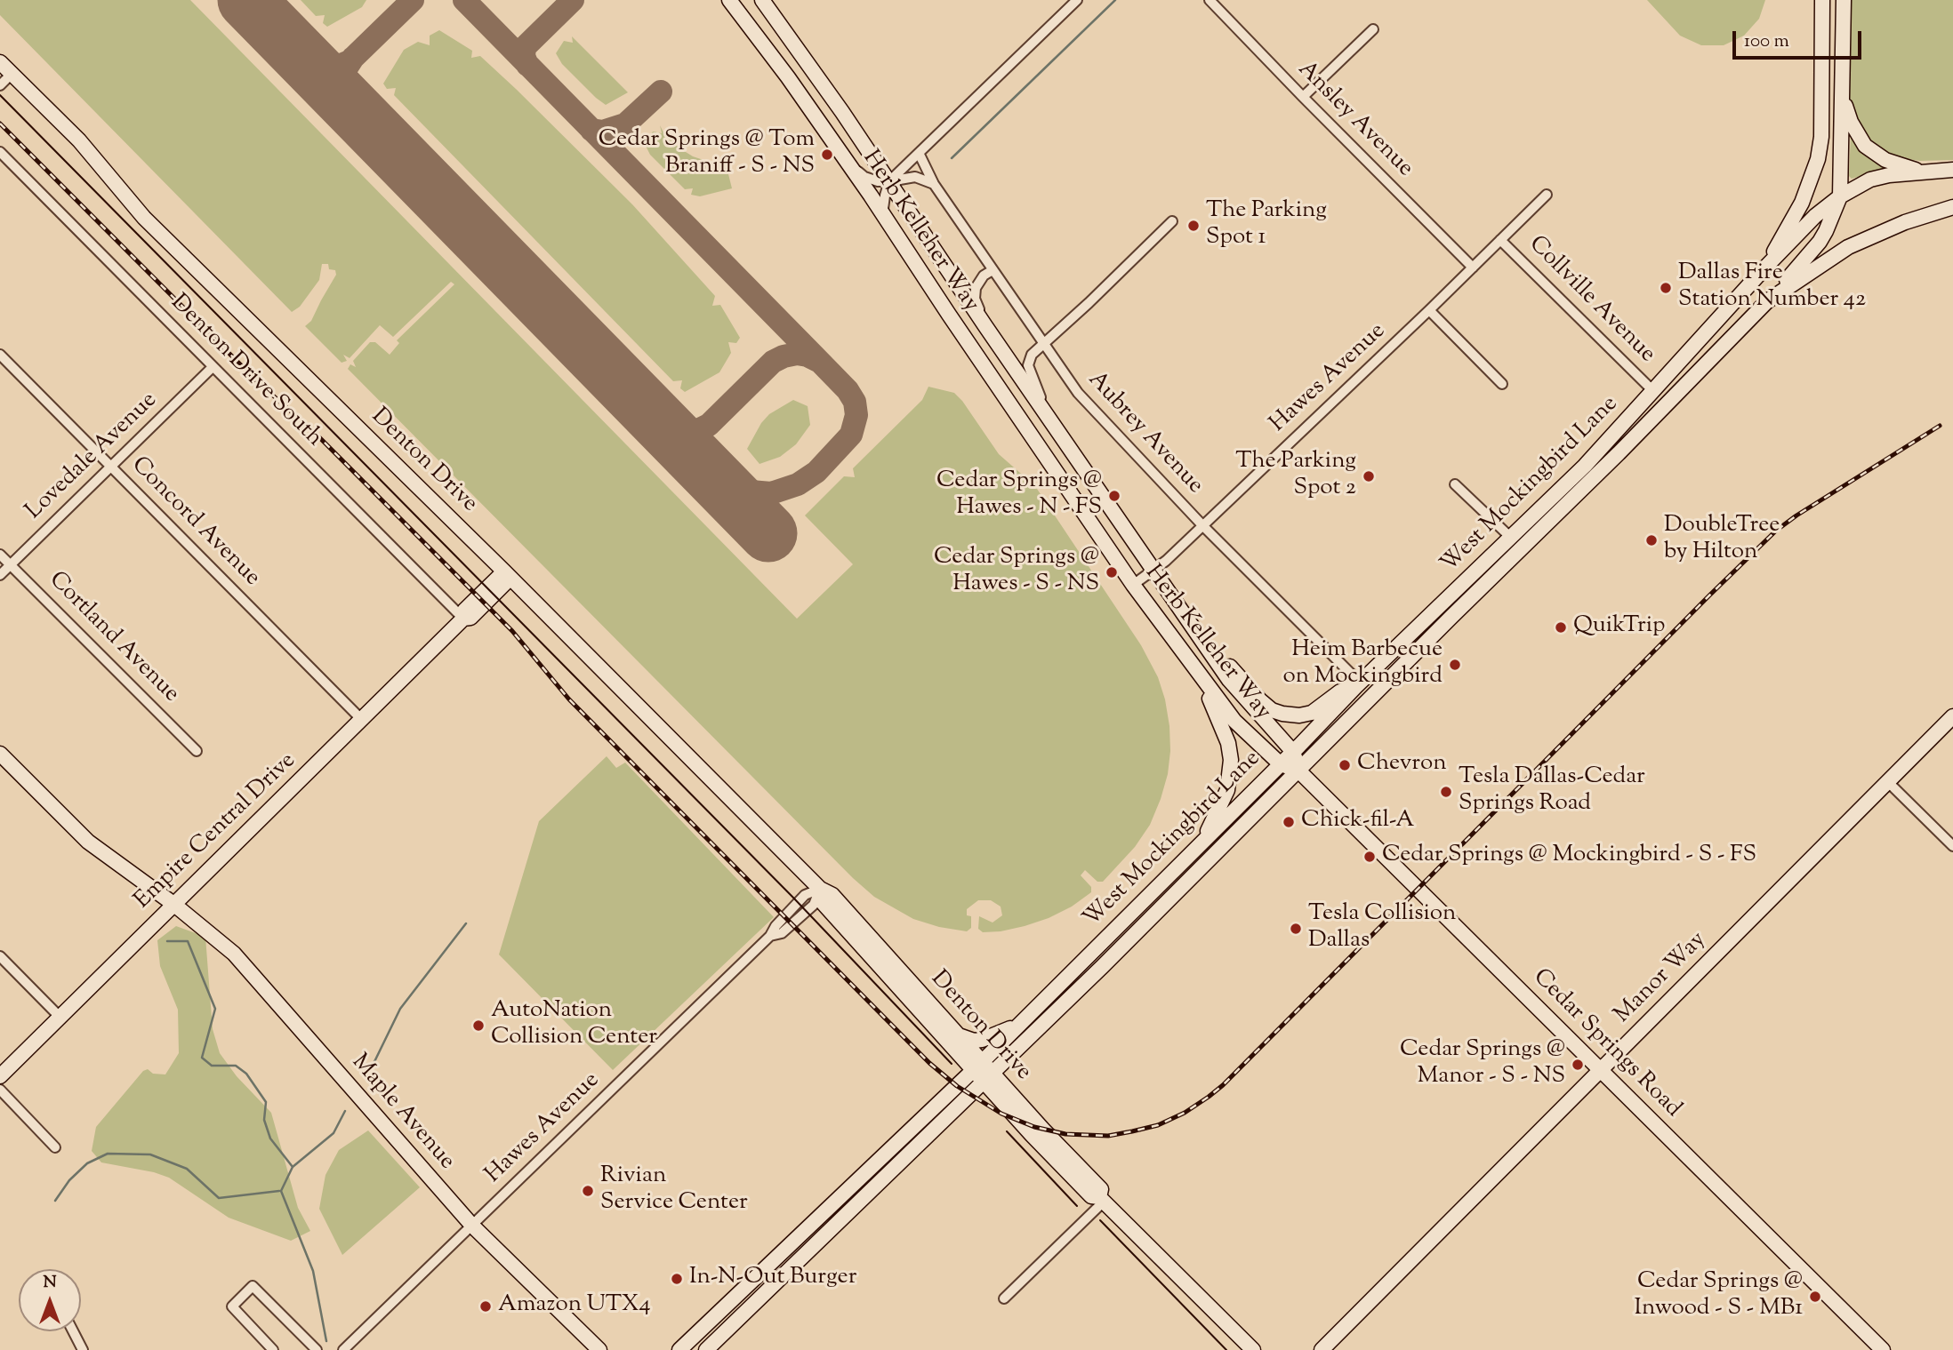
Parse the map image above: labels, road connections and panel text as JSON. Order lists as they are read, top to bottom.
{
  "streets": {
    "main road": [
      "Herb Kelleher Way",
      "Denton Drive",
      "West Mockingbird Lane",
      "Empire Central Drive",
      "Manor Way",
      "Cedar Springs Road",
      "Maple Avenue"
    ],
    "street": [
      "Ansley Avenue",
      "Collville Avenue",
      "Denton Drive South",
      "Hawes Avenue",
      "Aubrey Avenue",
      "Lovedale Avenue",
      "Concord Avenue",
      "Cortland Avenue"
    ]
  },
  "crossings": [
    ["Ansley Avenue", "Hawes Avenue"],
    ["Herb Kelleher Way", "Hawes Avenue"],
    ["Herb Kelleher Way", "West Mockingbird Lane"],
    ["Herb Kelleher Way", "Cedar Springs Road"],
    ["Collville Avenue", "Hawes Avenue"],
    ["Collville Avenue", "West Mockingbird Lane"],
    ["Denton Drive South", "Lovedale Avenue"],
    ["Denton Drive South", "Empire Central Drive"],
    ["Hawes Avenue", "Aubrey Avenue"],
    ["Hawes Avenue", "Denton Drive"],
    ["Hawes Avenue", "Maple Avenue"],
    ["Aubrey Avenue", "West Mockingbird Lane"],
    ["Lovedale Avenue", "Concord Avenue"],
    ["Lovedale Avenue", "Cortland Avenue"],
    ["Denton Drive", "West Mockingbird Lane"],
    ["Denton Drive", "Empire Central Drive"],
    ["West Mockingbird Lane", "Cedar Springs Road"],
    ["Concord Avenue", "Empire Central Drive"],
    ["Empire Central Drive", "Maple Avenue"],
    ["Manor Way", "Cedar Springs Road"]
  ],
  "places": [
    "Cedar Springs @ Tom Braniff - S - NS",
    "The Parking Spot 1",
    "Dallas Fire Station Number 42",
    "The Parking Spot 2",
    "Cedar Springs @ Hawes - N - FS",
    "DoubleTree by Hilton",
    "Cedar Springs @ Hawes - S - NS",
    "QuikTrip",
    "Heim Barbecue on Mockingbird",
    "Chevron",
    "Tesla Dallas-Cedar Springs Road",
    "Chick-fil-A",
    "Cedar Springs @ Mockingbird - S - FS",
    "Tesla Collision Dallas",
    "AutoNation Collision Center",
    "Cedar Springs @ Manor - S - NS",
    "Rivian Service Center",
    "In-N-Out Burger",
    "Cedar Springs @ Inwood - S - MB1",
    "Amazon UTX4"
  ],
  "scale_bar": "100 m",
  "north": "top"
}
